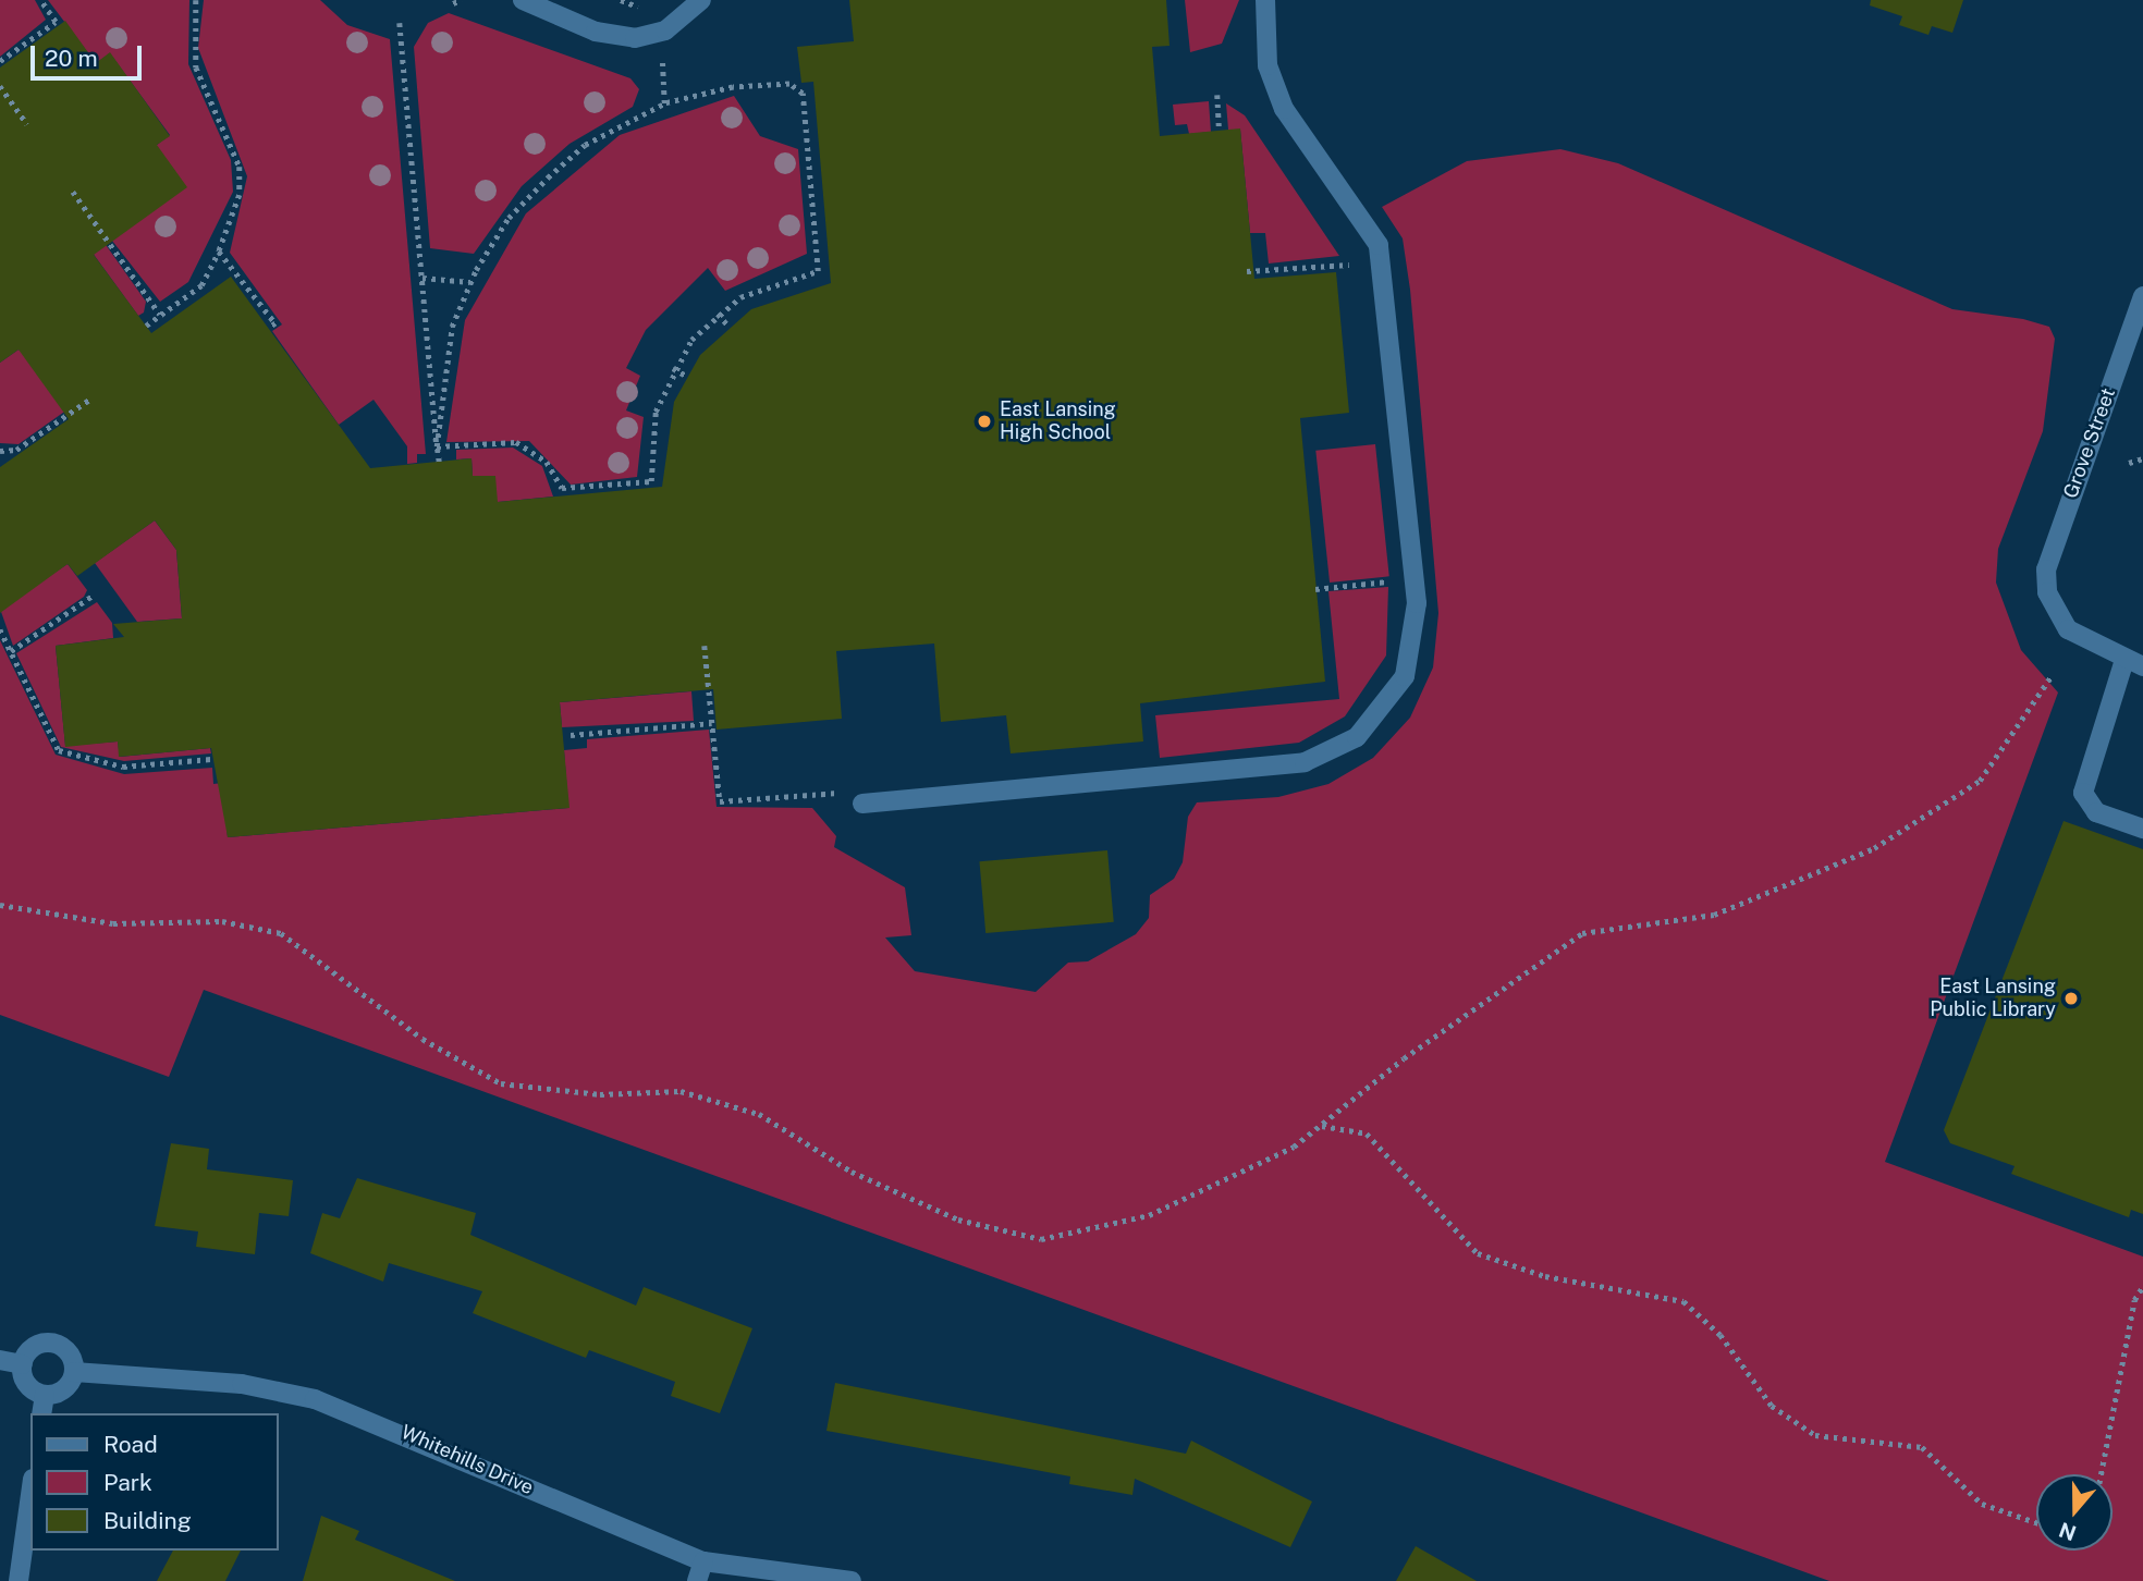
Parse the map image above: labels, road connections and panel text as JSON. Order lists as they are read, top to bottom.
{
  "streets": {
    "street": ["Grove Street", "Whitehills Drive"]
  },
  "places": ["East Lansing High School", "East Lansing Public Library"],
  "legend": ["Road", "Park", "Building"],
  "scale_bar": "20 m",
  "north": "bottom"
}
